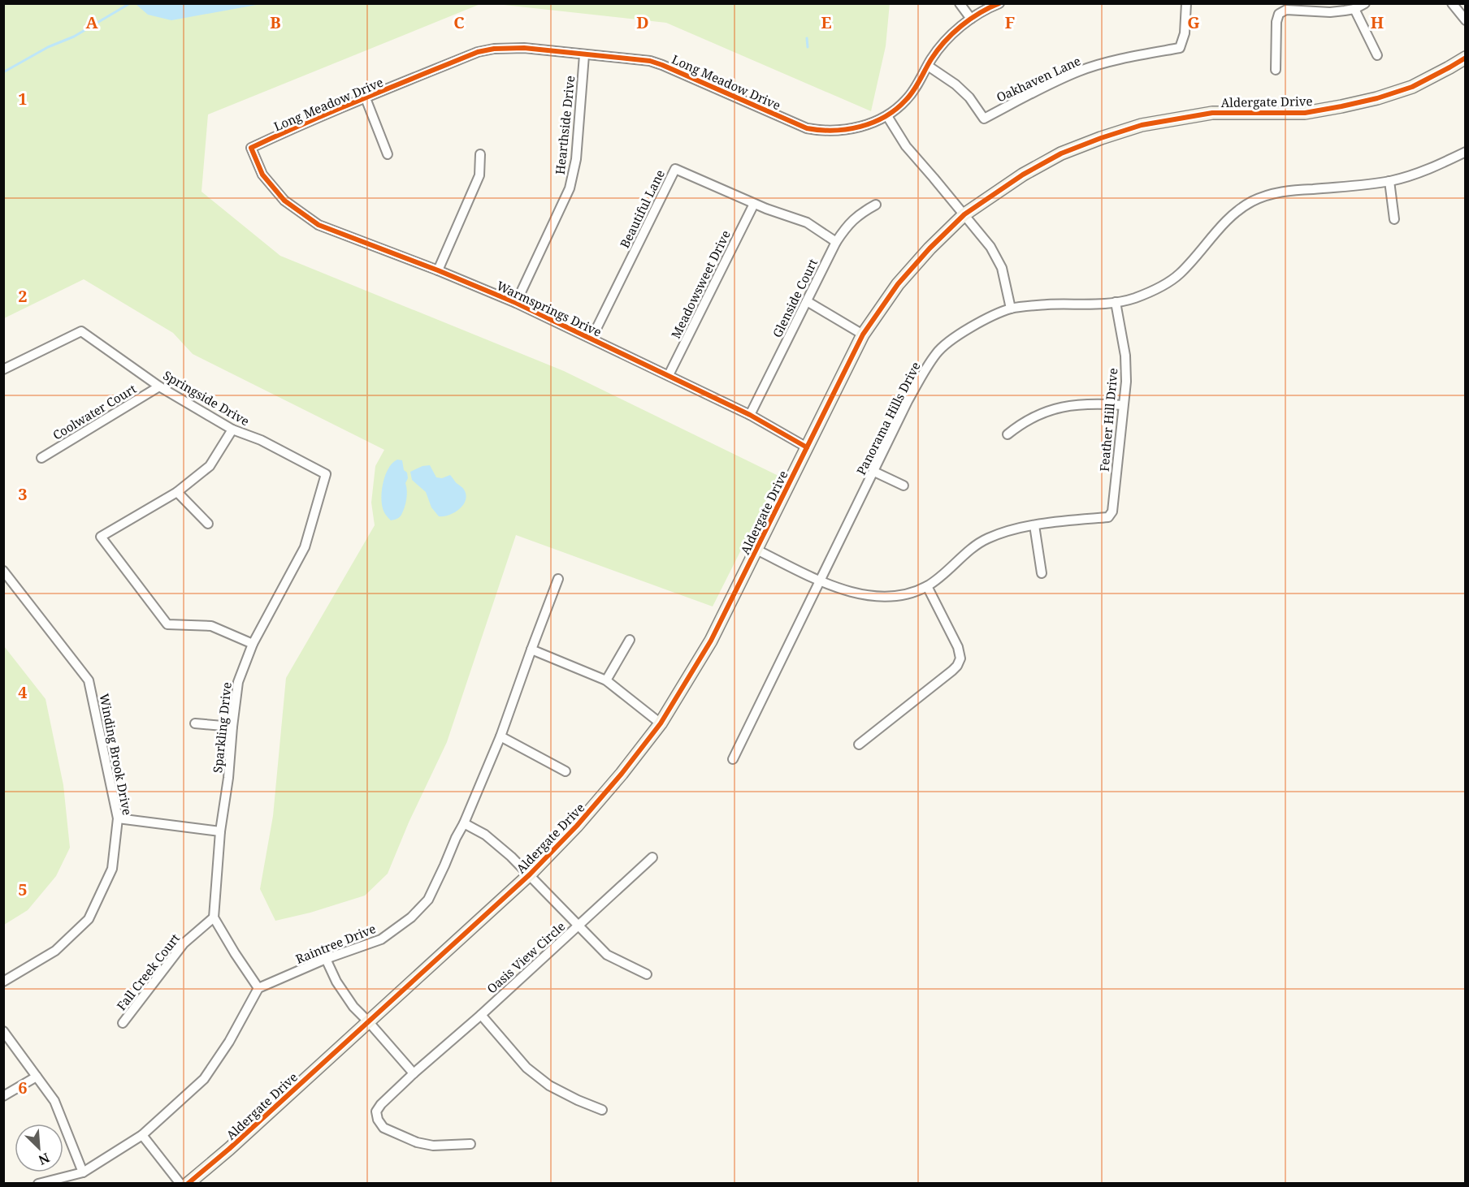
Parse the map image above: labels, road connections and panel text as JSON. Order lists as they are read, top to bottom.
{
  "streets": {
    "street": [
      "Oakhaven Lane",
      "Long Meadow Drive",
      "Aldergate Drive",
      "Hearthside Drive",
      "Beautiful Lane",
      "Meadowsweet Drive",
      "Glenside Court",
      "Warmsprings Drive",
      "Springside Drive",
      "Coolwater Court",
      "Panorama Hills Drive",
      "Feather Hill Drive",
      "Sparkling Drive",
      "Winding Brook Drive",
      "Raintree Drive",
      "Oasis View Circle",
      "Fall Creek Court"
    ]
  },
  "crossings": [
    ["Oakhaven Lane", "Long Meadow Drive"],
    ["Long Meadow Drive", "Hearthside Drive"],
    ["Long Meadow Drive", "Warmsprings Drive"],
    ["Aldergate Drive", "Warmsprings Drive"],
    ["Hearthside Drive", "Warmsprings Drive"],
    ["Beautiful Lane", "Meadowsweet Drive"],
    ["Beautiful Lane", "Glenside Court"],
    ["Beautiful Lane", "Warmsprings Drive"],
    ["Meadowsweet Drive", "Warmsprings Drive"],
    ["Glenside Court", "Warmsprings Drive"],
    ["Springside Drive", "Coolwater Court"],
    ["Springside Drive", "Sparkling Drive"],
    ["Panorama Hills Drive", "Feather Hill Drive"],
    ["Sparkling Drive", "Fall Creek Court"]
  ],
  "north": "bottom right",
  "grid": {
    "columns": [
      "A",
      "B",
      "C",
      "D",
      "E",
      "F",
      "G",
      "H"
    ],
    "rows": [
      "1",
      "2",
      "3",
      "4",
      "5",
      "6"
    ]
  }
}
